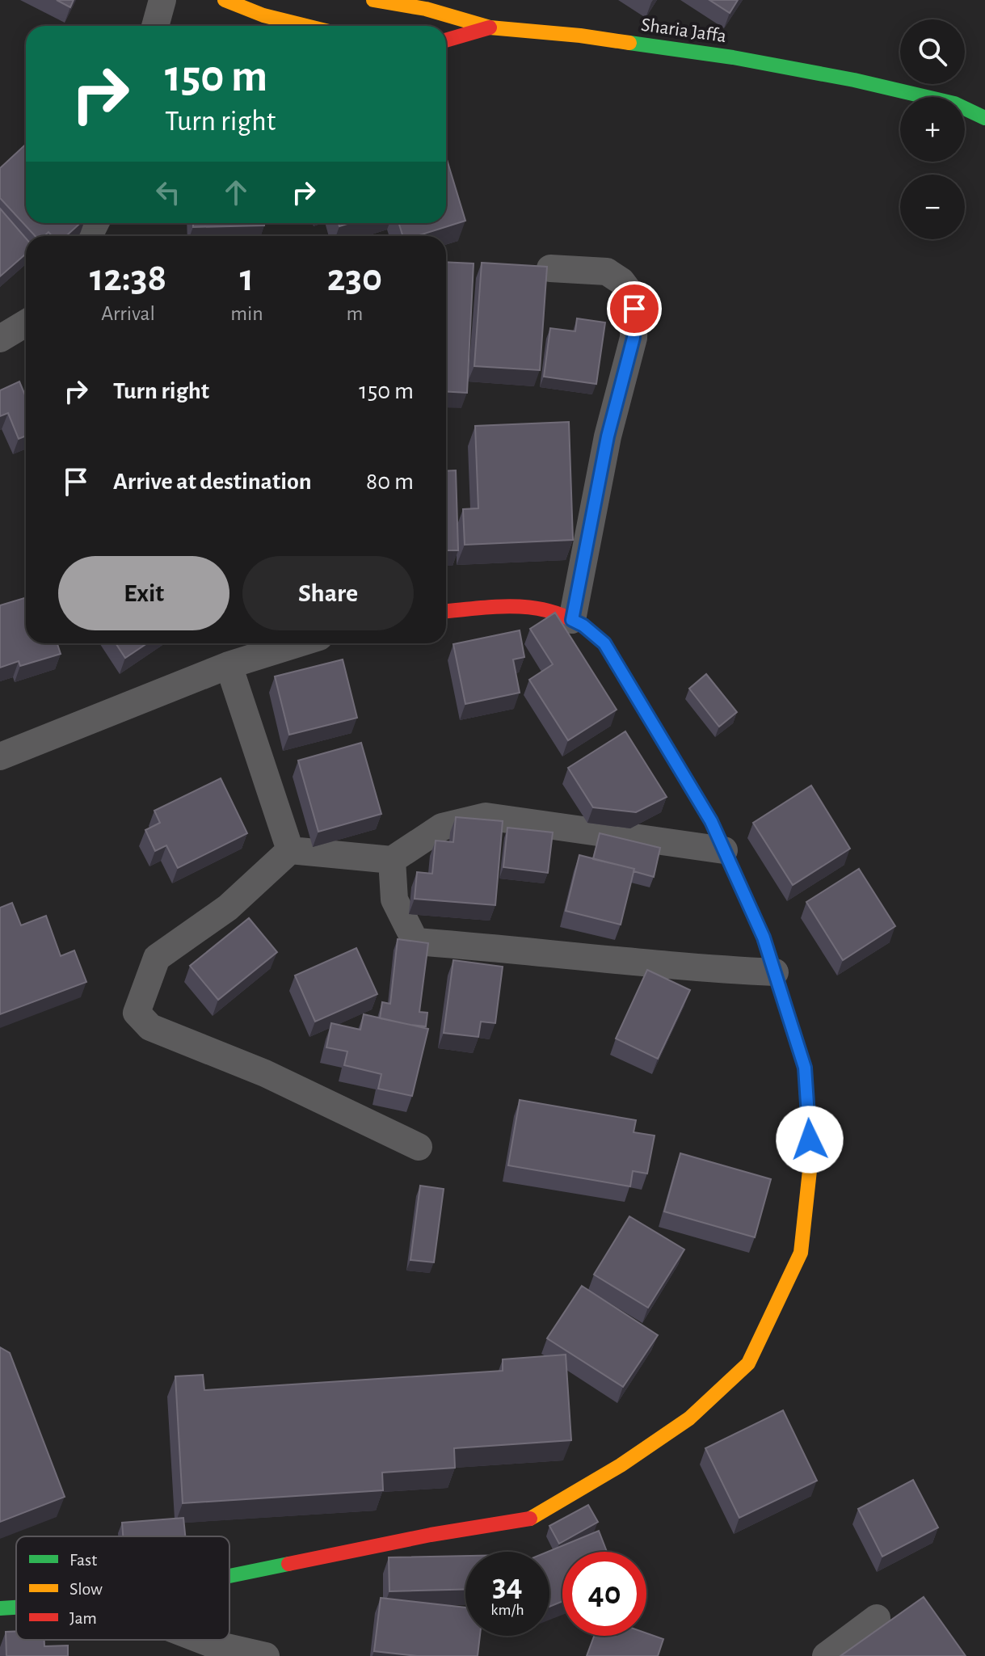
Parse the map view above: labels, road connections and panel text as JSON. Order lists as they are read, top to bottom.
{
  "streets": {
    "street": ["Sharia Jaffa"]
  },
  "legend": ["Fast", "Slow", "Jam"],
  "page": {
    "map_buttons": ["+", "−"],
    "turn": ["150 m", "Turn right"],
    "eta": [
      "12:38",
      "Arrival",
      "1",
      "min",
      "230",
      "m"
    ],
    "list": [
      {
        "name": "Turn right",
        "value": "150 m"
      },
      {
        "name": "Arrive at destination",
        "value": "80 m"
      }
    ],
    "buttons": ["Exit", "Share"],
    "speed": "34 km/h",
    "limit": "40"
  }
}
